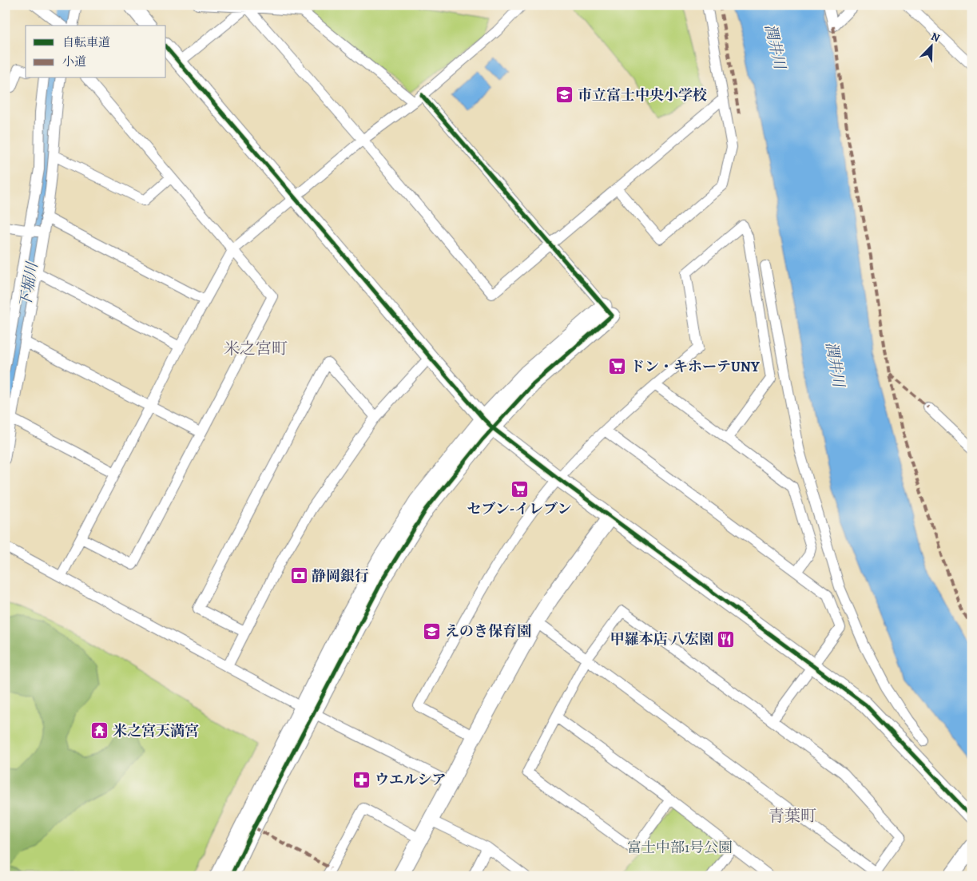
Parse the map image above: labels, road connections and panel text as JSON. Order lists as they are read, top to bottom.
{
  "districts": ["米之宮町", "青葉町"],
  "water": ["潤井川", "下堀川"],
  "parks": ["富士中部1号公園"],
  "places": {
    "school or university": ["市立富士中央小学校", "えのき保育園"],
    "supermarket": ["ドン・キホーテUNY", "セブン-イレブン"],
    "bank": ["静岡銀行"],
    "restaurant": ["甲羅本店 八宏園"],
    "temple": ["米之宮天満宮"],
    "pharmacy": ["ウエルシア"]
  },
  "legend": ["自転車道", "小道"],
  "north": "top right"
}
